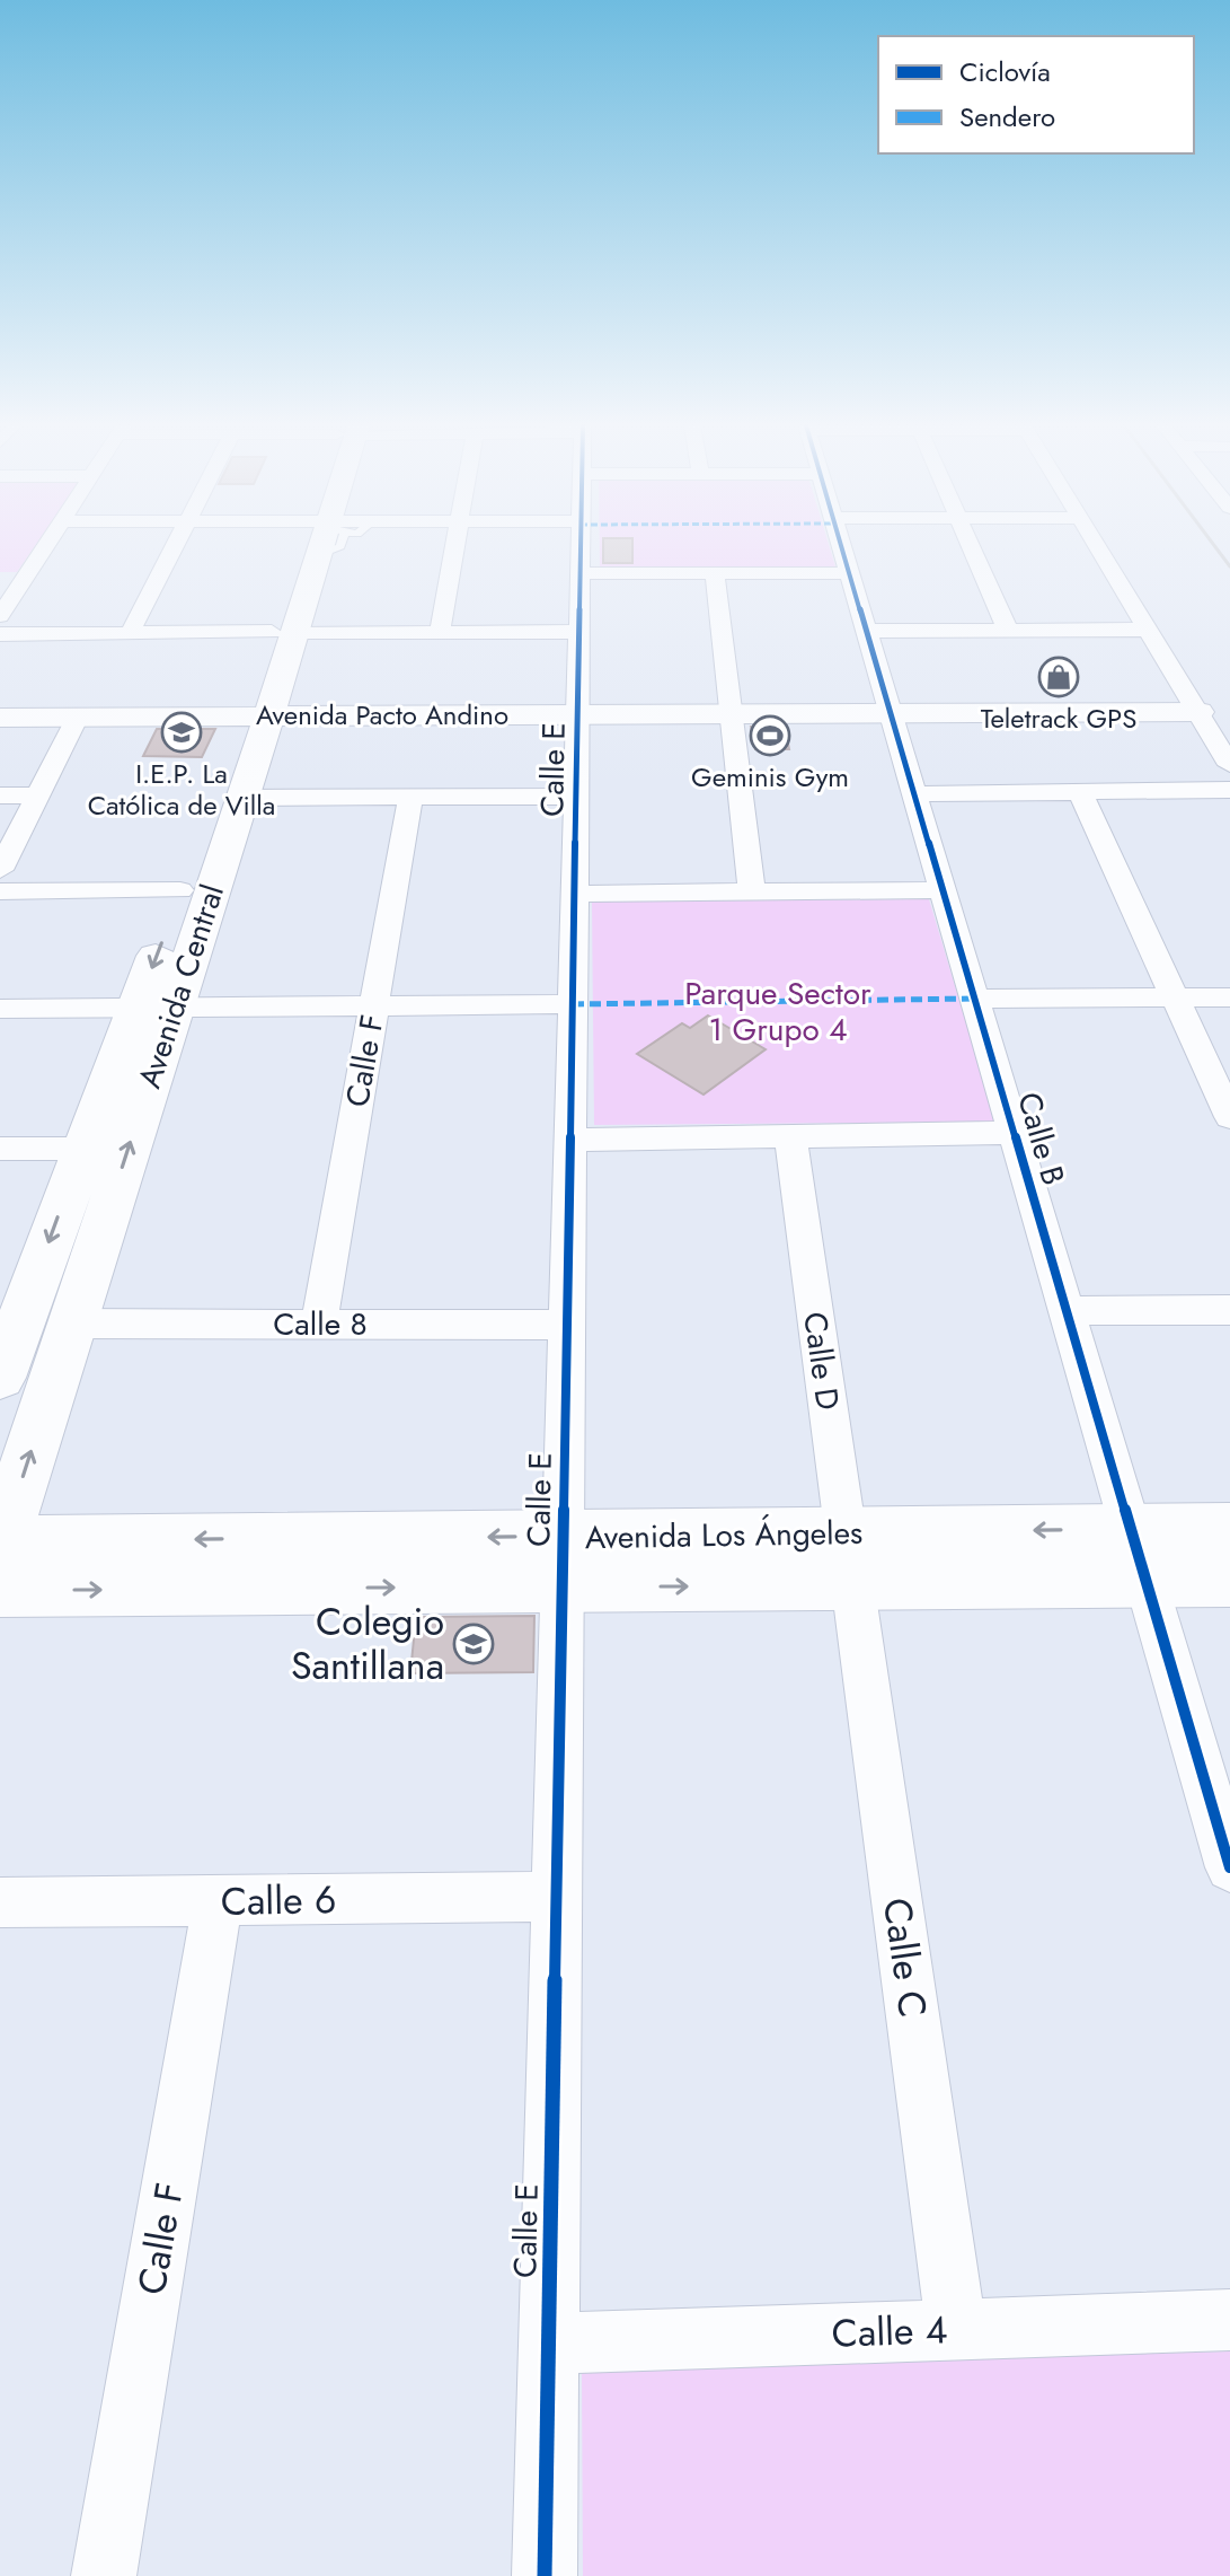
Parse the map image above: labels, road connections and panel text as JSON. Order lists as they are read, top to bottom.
{
  "streets": {
    "street": [
      "Avenida Pacto Andino",
      "Calle E",
      "Avenida Central",
      "Calle F",
      "Calle B",
      "Calle 8",
      "Calle D",
      "Avenida Los Ángeles",
      "Calle 6",
      "Calle C",
      "Calle 4"
    ]
  },
  "crossings": [
    ["Avenida Pacto Andino", "Calle E"],
    ["Avenida Pacto Andino", "Avenida Central"],
    ["Avenida Pacto Andino", "Calle B"],
    ["Calle E", "Calle 8"],
    ["Calle E", "Avenida Los Ángeles"],
    ["Calle E", "Calle 6"],
    ["Calle E", "Calle 4"],
    ["Avenida Central", "Calle 8"],
    ["Avenida Central", "Avenida Los Ángeles"],
    ["Calle F", "Calle 8"],
    ["Calle F", "Calle 6"],
    ["Calle B", "Avenida Los Ángeles"],
    ["Calle D", "Avenida Los Ángeles"],
    ["Calle D", "Calle C"],
    ["Avenida Los Ángeles", "Calle C"],
    ["Calle C", "Calle 4"]
  ],
  "parks": ["Parque Sector 1 Grupo 4"],
  "places": {
    "shop": ["Teletrack GPS"],
    "school or university": ["I.E.P. La Católica de Villa", "Colegio Santillana"],
    "sports": ["Geminis Gym"]
  },
  "legend": ["Ciclovía", "Sendero"]
}
